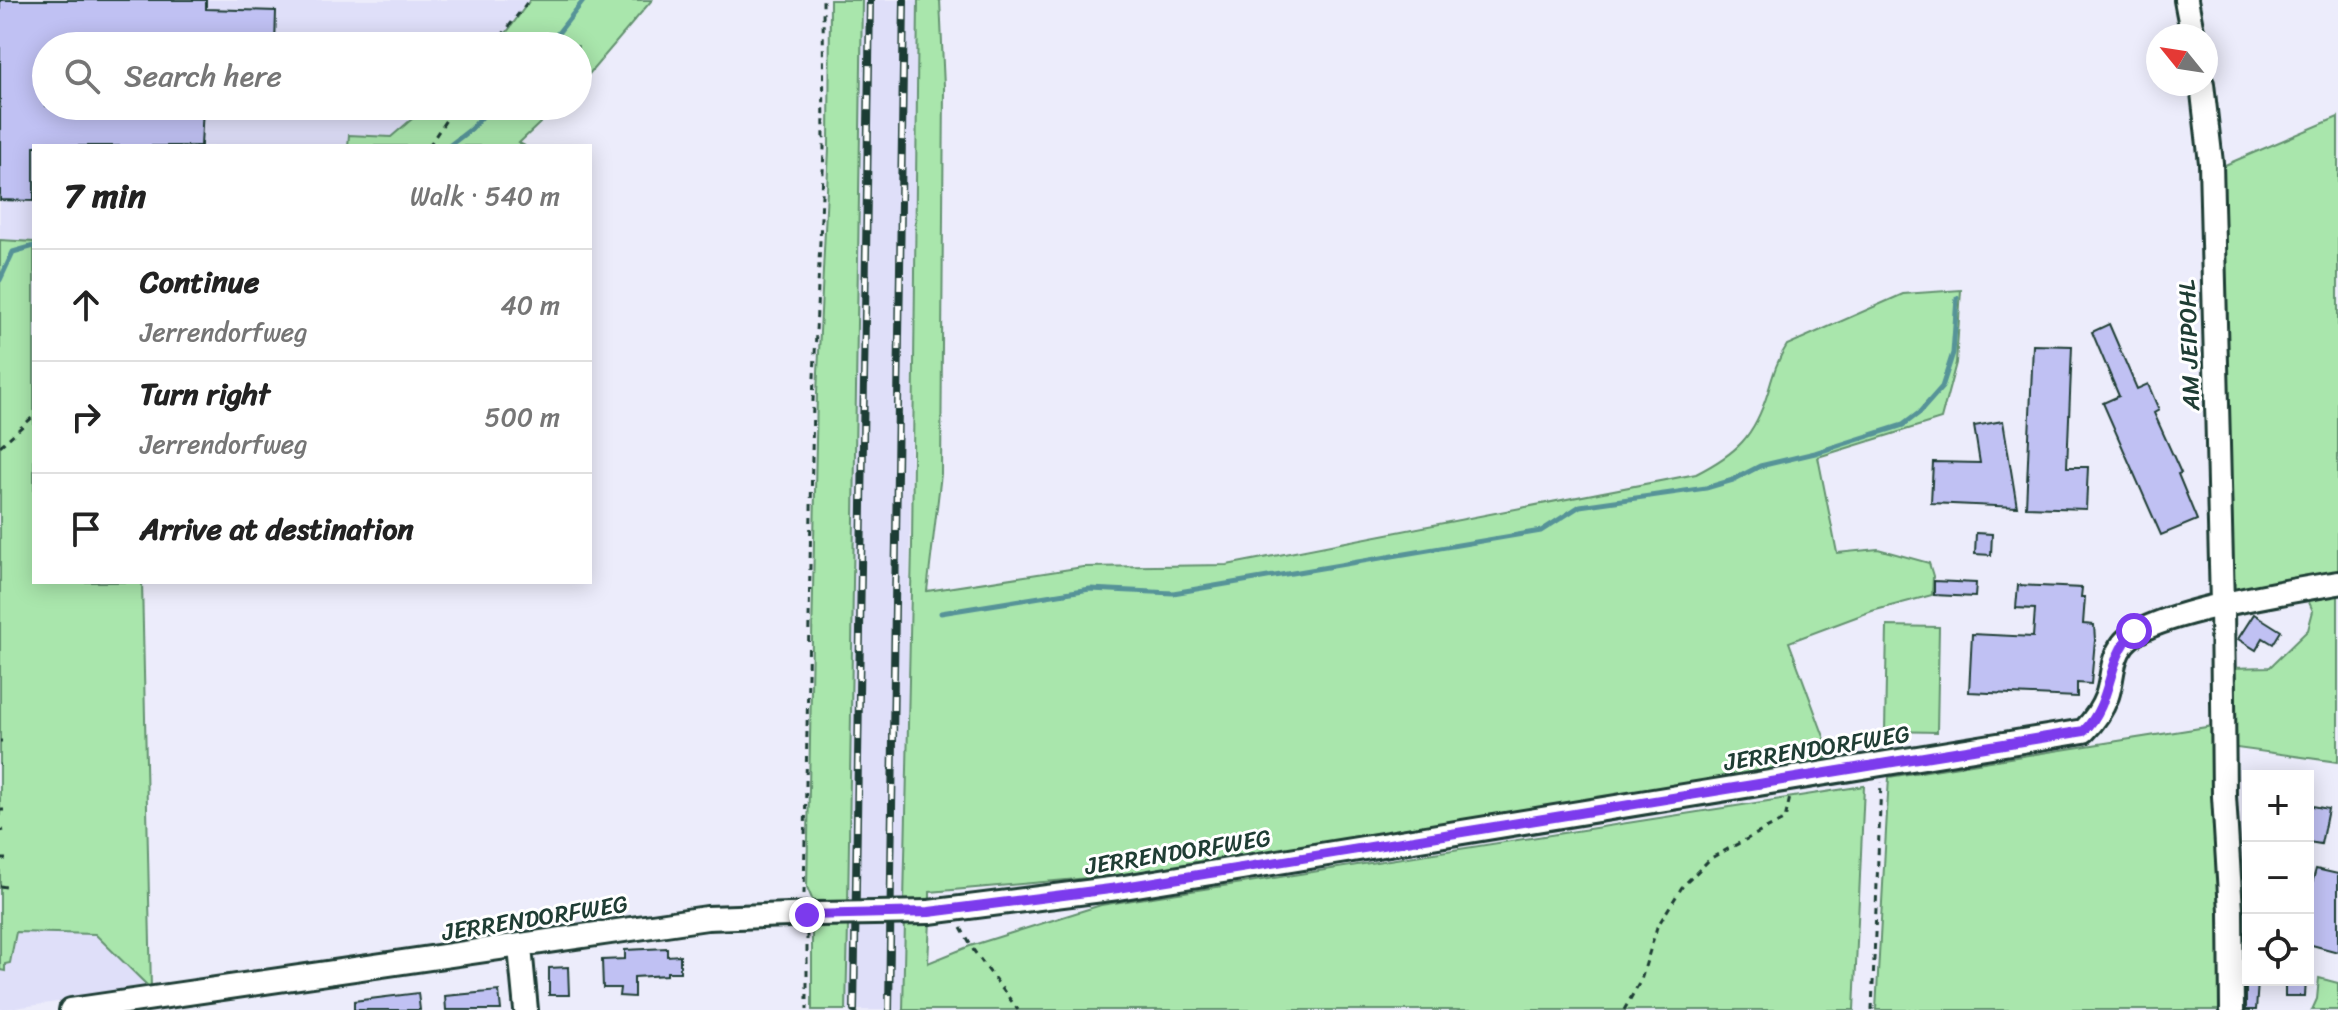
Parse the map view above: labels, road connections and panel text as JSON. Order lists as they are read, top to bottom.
{
  "streets": {
    "street": ["AM JEIPOHL", "JERRENDORFWEG"]
  },
  "crossings": [
    ["AM JEIPOHL", "JERRENDORFWEG"]
  ],
  "north": "top left",
  "page": {
    "search": "Search here",
    "heading": ["7 min", "Walk · 540 m"],
    "list": [
      ["Continue", "Jerrendorfweg", "40 m"],
      ["Turn right", "Jerrendorfweg", "500 m"],
      "Arrive at destination"
    ],
    "map_buttons": ["+", "−"]
  }
}
